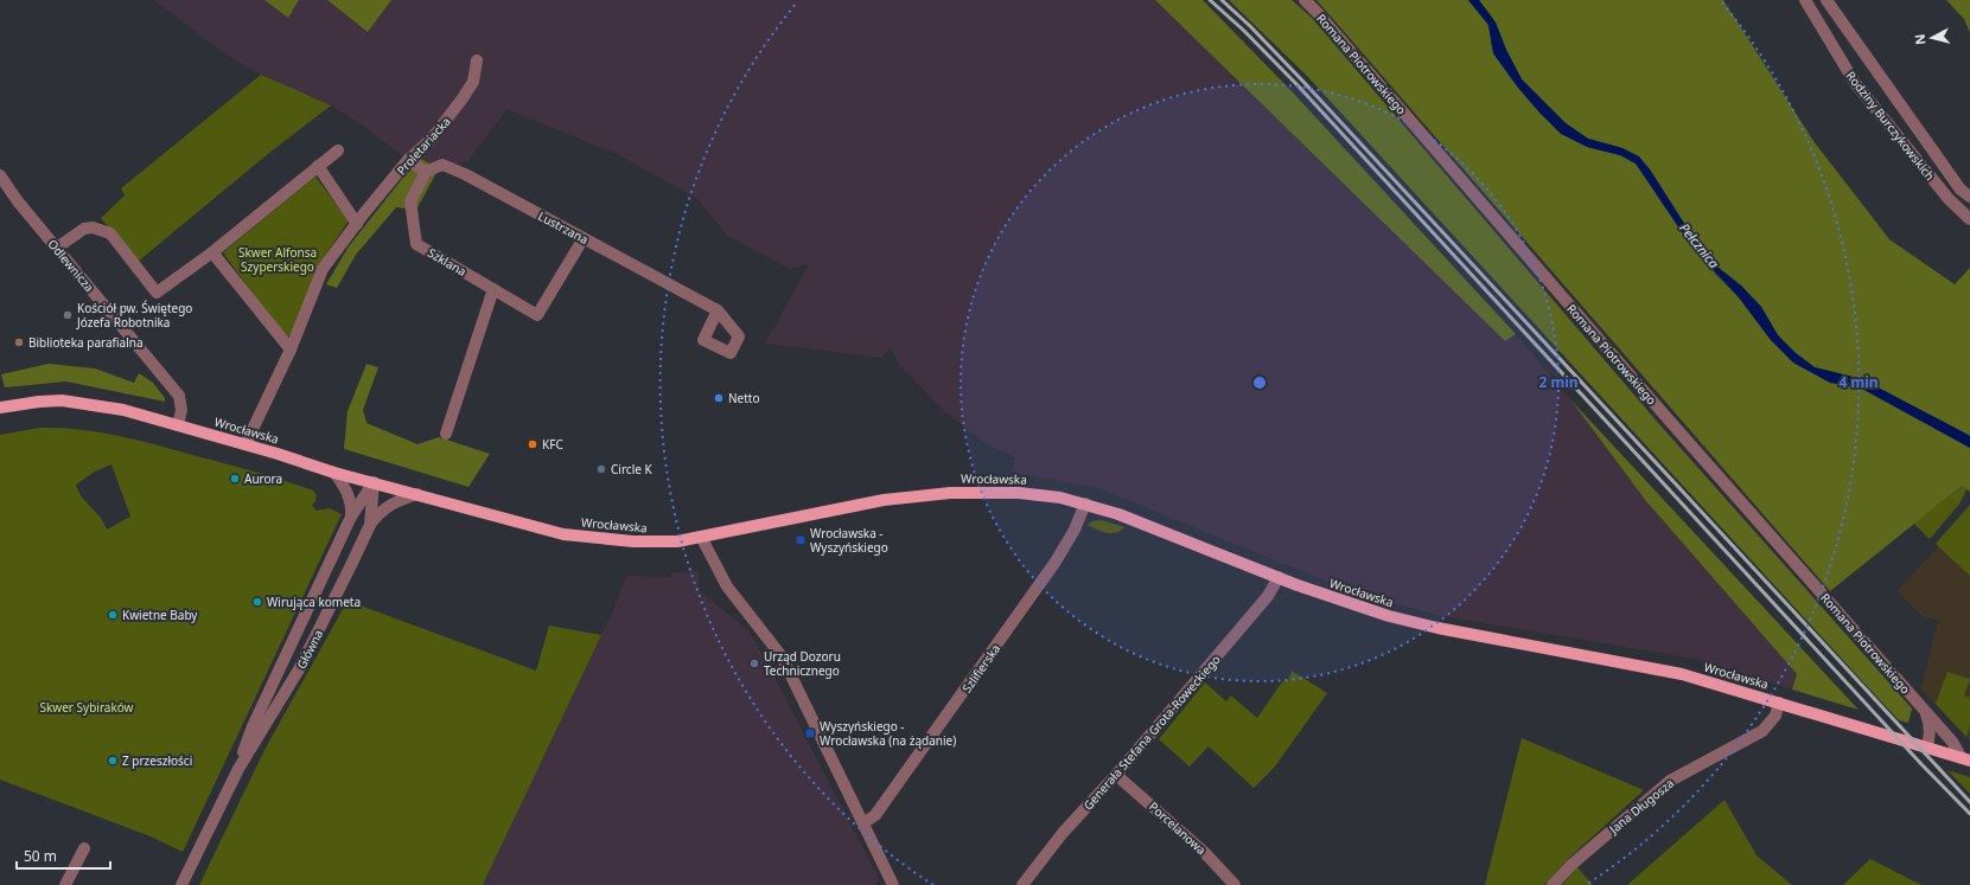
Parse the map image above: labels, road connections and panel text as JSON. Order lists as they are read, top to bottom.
{
  "streets": {
    "main road": ["Wrocławska"],
    "street": [
      "Romana Piotrowskiego",
      "Rodziny Burczykowskich",
      "Proletariacka",
      "Lustrzana",
      "Szklana",
      "Odlewnicza",
      "Główna",
      "Szlifierska",
      "Generała Stefana Grota-Roweckiego",
      "Jana Długosza",
      "Porcelanowa"
    ]
  },
  "crossings": [
    ["Romana Piotrowskiego", "Wrocławska"],
    ["Proletariacka", "Wrocławska"],
    ["Lustrzana", "Szklana"],
    ["Odlewnicza", "Wrocławska"],
    ["Wrocławska", "Główna"],
    ["Wrocławska", "Szlifierska"],
    ["Wrocławska", "Generała Stefana Grota-Roweckiego"],
    ["Wrocławska", "Jana Długosza"],
    ["Generała Stefana Grota-Roweckiego", "Porcelanowa"]
  ],
  "water": ["Pełcznica"],
  "parks": ["Skwer Alfonsa Szyperskiego", "Skwer Sybiraków"],
  "places": {
    "other": [
      "Kościół pw. Świętego Józefa Robotnika",
      "Biblioteka parafialna",
      "Netto",
      "KFC",
      "Circle K",
      "Aurora",
      "Wirująca kometa",
      "Kwietne Baby",
      "Urząd Dozoru Technicznego",
      "Z przeszłości"
    ],
    "transit": ["Wrocławska - Wyszyńskiego", "Wyszyńskiego - Wrocławska (na żądanie)"]
  },
  "scale_bar": "50 m",
  "north": "left",
  "rings": ["2 min", "4 min"]
}
